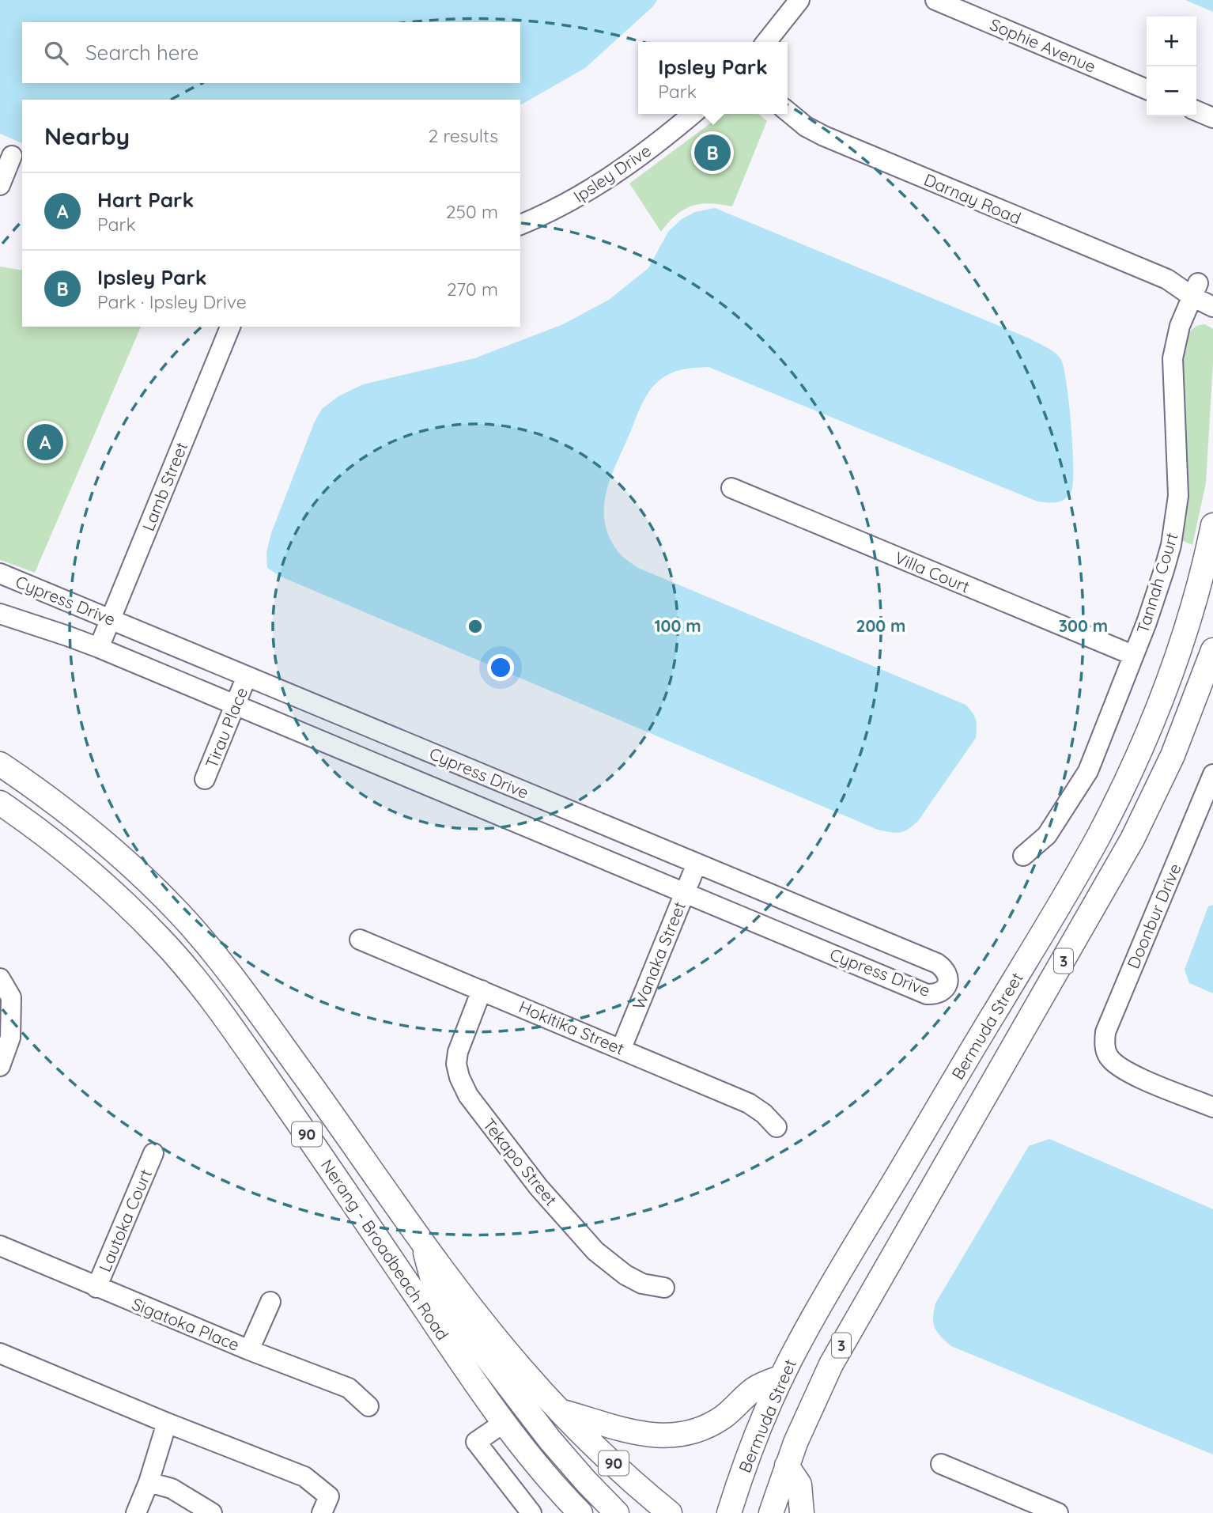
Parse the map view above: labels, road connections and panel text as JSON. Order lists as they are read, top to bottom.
{
  "streets": {
    "main road": [
      "3",
      "Bermuda Street",
      "90",
      "Nerang - Broadbeach Road"
    ],
    "street": [
      "Sophie Avenue",
      "Ipsley Drive",
      "Darnay Road",
      "Lamb Street",
      "Villa Court",
      "Tannah Court",
      "Cypress Drive",
      "Tirau Place",
      "Doonbur Drive",
      "Wanaka Street",
      "Hokitika Street",
      "Tekapo Street",
      "Lautoka Court",
      "Sigatoka Place"
    ]
  },
  "crossings": [
    ["Darnay Road", "Tannah Court"],
    ["Lamb Street", "Cypress Drive"],
    ["Villa Court", "Tannah Court"],
    ["Cypress Drive", "Tirau Place"],
    ["Cypress Drive", "Wanaka Street"],
    ["Wanaka Street", "Hokitika Street"],
    ["Hokitika Street", "Tekapo Street"],
    ["90", "Nerang - Broadbeach Road"],
    ["Lautoka Court", "Sigatoka Place"]
  ],
  "page": {
    "map_buttons": ["+", "−"],
    "search": "Search here",
    "popup": ["Ipsley Park", "Park"],
    "heading": ["Nearby", "2 results"],
    "pins": ["B", "A"],
    "list": [
      {
        "mark": "A",
        "name": "Hart Park",
        "note": "Park",
        "value": "250 m"
      },
      {
        "mark": "B",
        "name": "Ipsley Park",
        "note": "Park · Ipsley Drive",
        "value": "270 m"
      }
    ]
  },
  "rings": ["100 m", "200 m", "300 m"]
}
